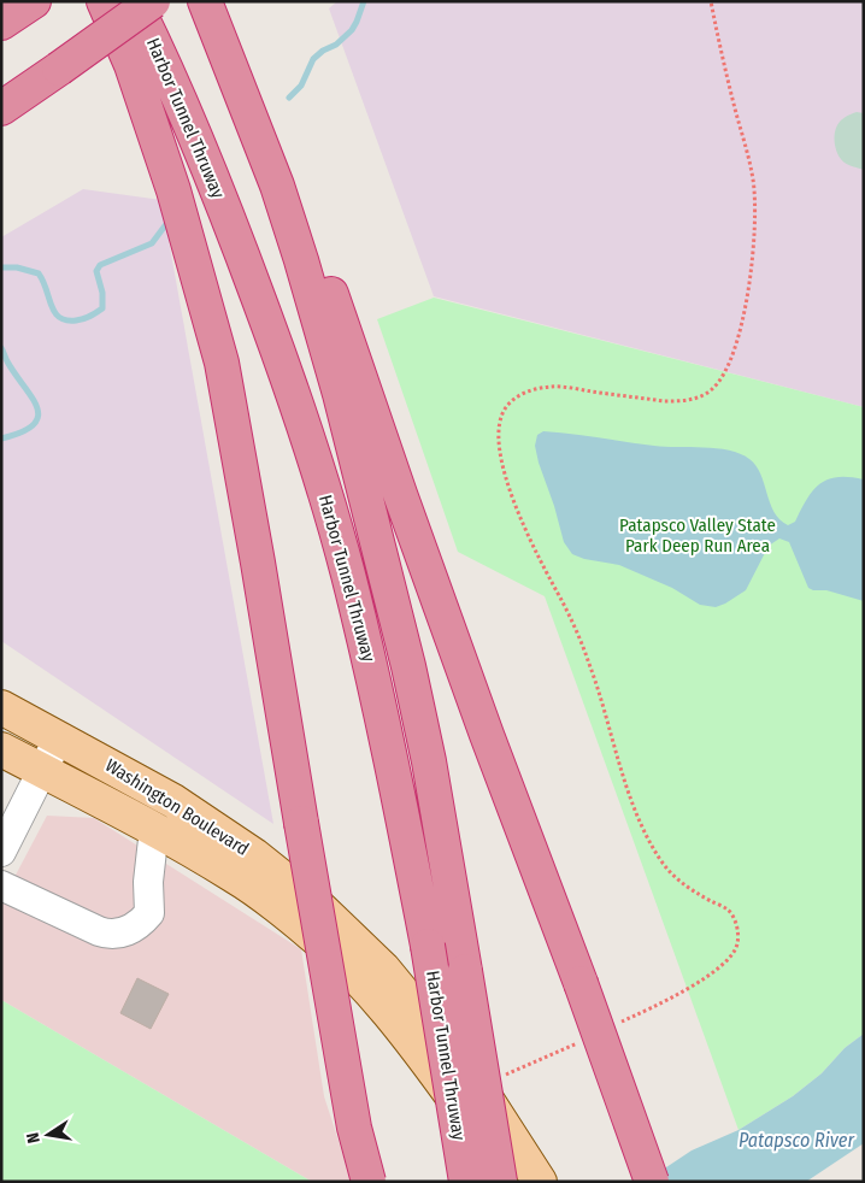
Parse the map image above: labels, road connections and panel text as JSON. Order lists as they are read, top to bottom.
{
  "streets": {
    "highway": ["Harbor Tunnel Thruway"],
    "main road": ["Washington Boulevard"]
  },
  "water": ["Patapsco River"],
  "parks": ["Patapsco Valley State Park Deep Run Area"],
  "north": "left"
}
